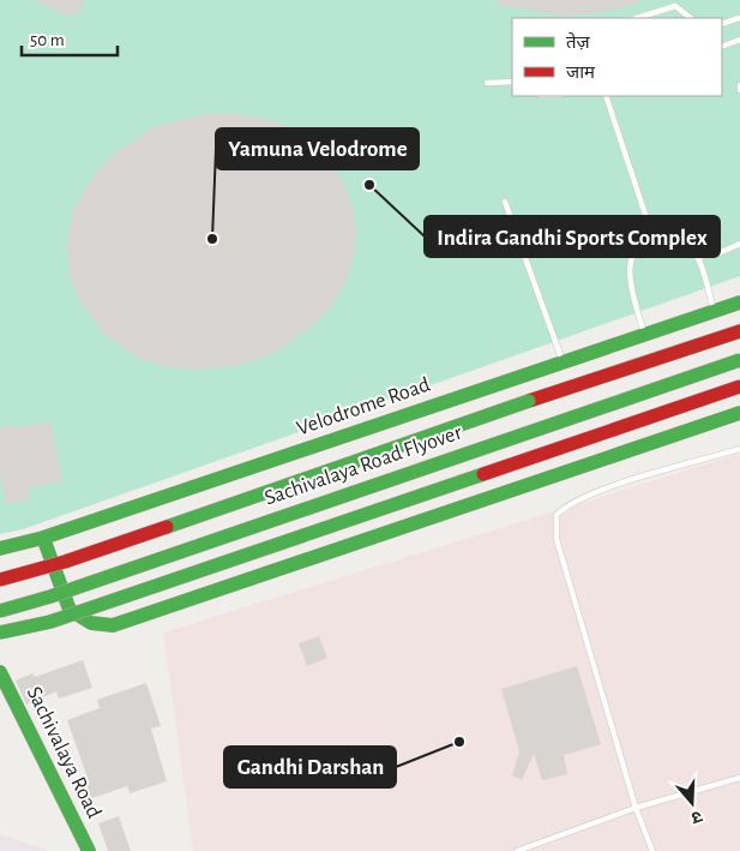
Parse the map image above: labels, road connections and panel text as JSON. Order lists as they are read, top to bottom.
{
  "streets": {
    "main road": ["Velodrome Road", "Sachivalaya Road Flyover", "Sachivalaya Road"]
  },
  "places": ["Indira Gandhi Sports Complex", "Yamuna Velodrome", "Gandhi Darshan"],
  "legend": ["तेज़", "जाम"],
  "scale_bar": "50 m",
  "north": "bottom"
}
